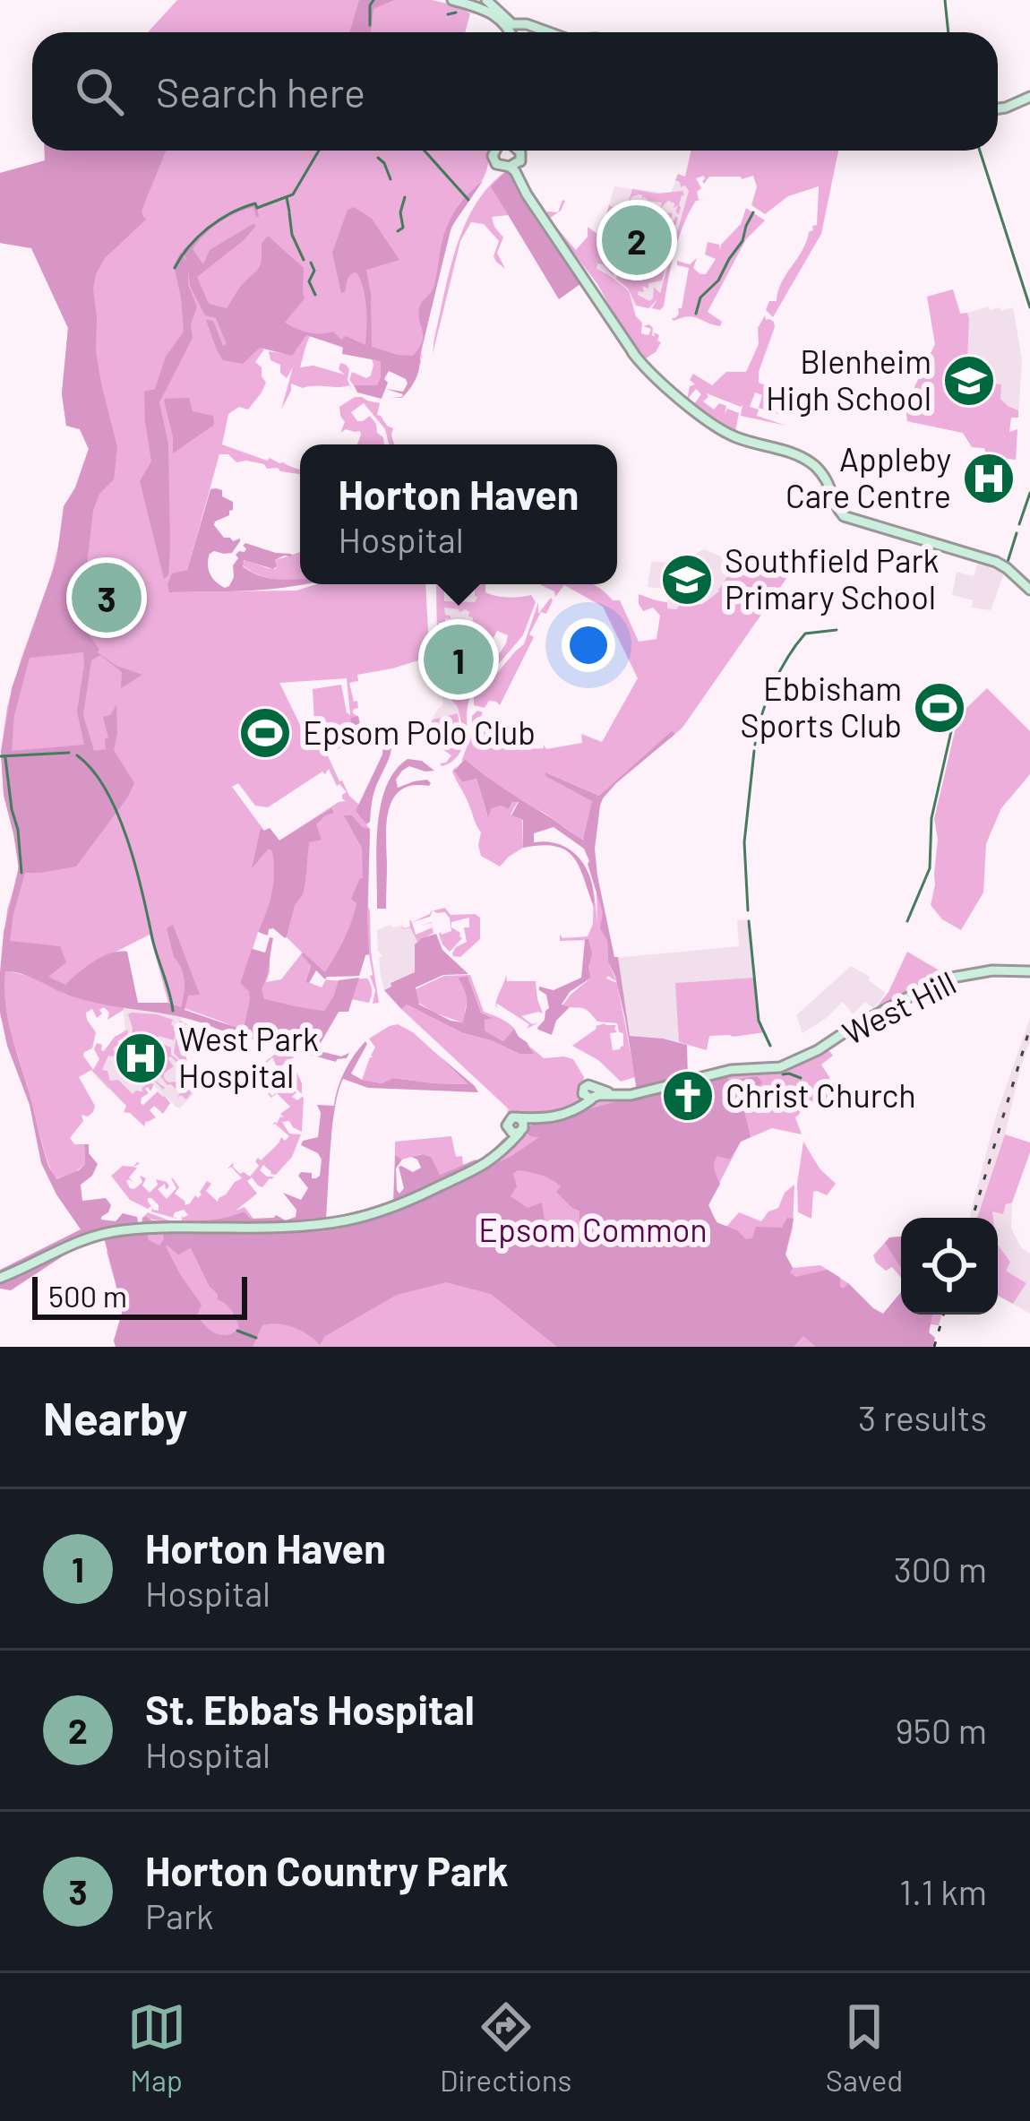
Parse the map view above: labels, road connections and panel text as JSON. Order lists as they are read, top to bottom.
{
  "streets": {
    "main road": ["West Hill"]
  },
  "parks": ["Epsom Common"],
  "places": {
    "school or university": ["Blenheim High School", "Southfield Park Primary School"],
    "hospital": ["Appleby Care Centre", "West Park Hospital"],
    "sports": ["Ebbisham Sports Club", "Epsom Polo Club"],
    "church": ["Christ Church"]
  },
  "scale_bar": "500 m",
  "page": {
    "search": "Search here",
    "pins": ["2", "3", "1"],
    "popup": ["Horton Haven", "Hospital"],
    "scale": "500 m",
    "heading": ["Nearby", "3 results"],
    "list": [
      {
        "mark": "1",
        "name": "Horton Haven",
        "note": "Hospital",
        "value": "300 m"
      },
      {
        "mark": "2",
        "name": "St. Ebba's Hospital",
        "note": "Hospital",
        "value": "950 m"
      },
      {
        "mark": "3",
        "name": "Horton Country Park",
        "note": "Park",
        "value": "1.1 km"
      }
    ],
    "nav": ["Map", "Directions", "Saved"]
  }
}
